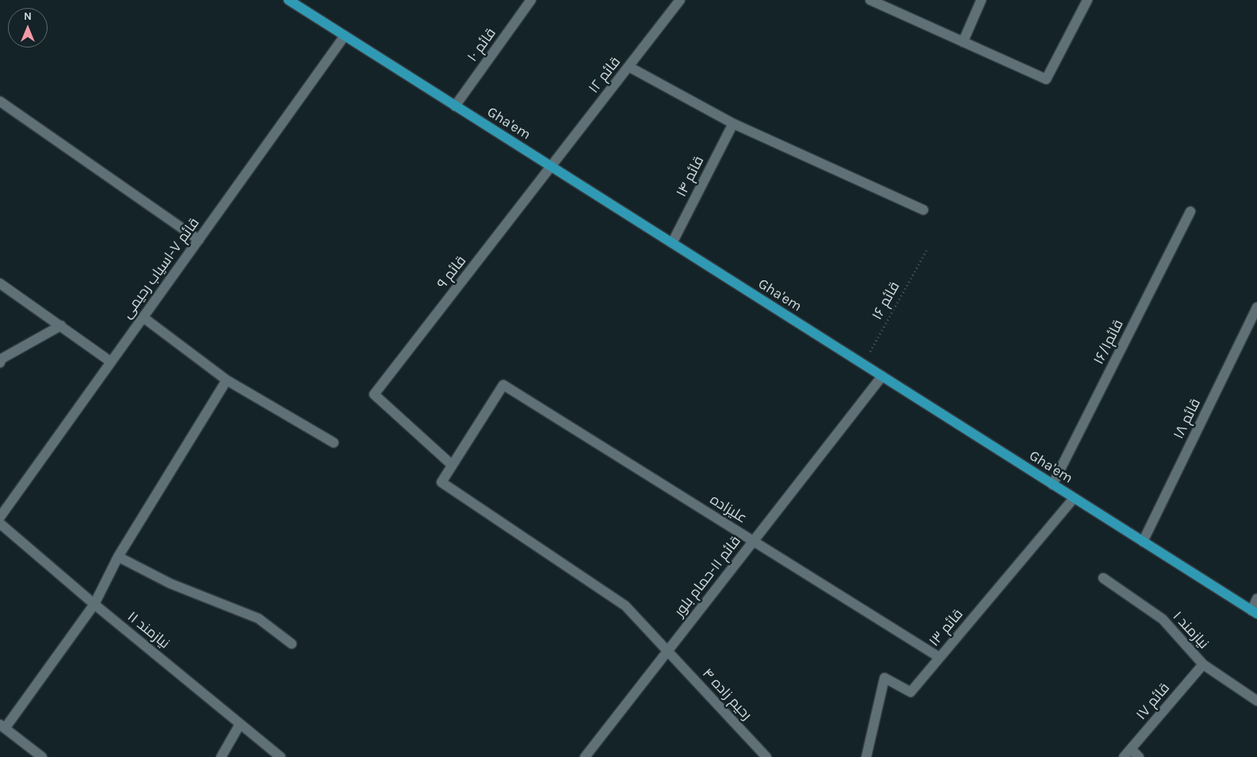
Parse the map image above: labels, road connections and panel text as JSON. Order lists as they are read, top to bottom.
{
  "streets": {
    "main road": ["Gha'em"],
    "street": [
      "قائم ۱۰",
      "قائم ۱۲",
      "قائم ۱۴",
      "قائم ۷-اسیاب رحیمی",
      "قائم ۹",
      "قائم۱۶/۱",
      "قائم ۱۸",
      "علیزاده",
      "قائم ۱۱-حمام بلور",
      "قائم ۱۳",
      "نیازمند ۱۱",
      "نیازمند ۱",
      "رحیم زاده ۴",
      "قائم ۱۷"
    ],
    "path": ["قائم ۱۶"]
  },
  "crossings": [
    ["قائم ۱۰", "Gha'em"],
    ["قائم ۱۲", "Gha'em"],
    ["قائم ۱۲", "قائم ۹"],
    ["Gha'em", "قائم ۱۴"],
    ["Gha'em", "قائم ۷-اسیاب رحیمی"],
    ["Gha'em", "قائم ۹"],
    ["Gha'em", "قائم ۱۶"],
    ["Gha'em", "قائم۱۶/۱"],
    ["Gha'em", "قائم ۱۸"],
    ["Gha'em", "قائم ۱۱-حمام بلور"],
    ["Gha'em", "قائم ۱۳"],
    ["قائم ۹", "علیزاده"],
    ["قائم ۹", "رحیم زاده ۴"],
    ["علیزاده", "قائم ۱۱-حمام بلور"],
    ["علیزاده", "قائم ۱۳"],
    ["علیزاده", "رحیم زاده ۴"],
    ["قائم ۱۱-حمام بلور", "رحیم زاده ۴"],
    ["نیازمند ۱", "قائم ۱۷"]
  ],
  "north": "top"
}
